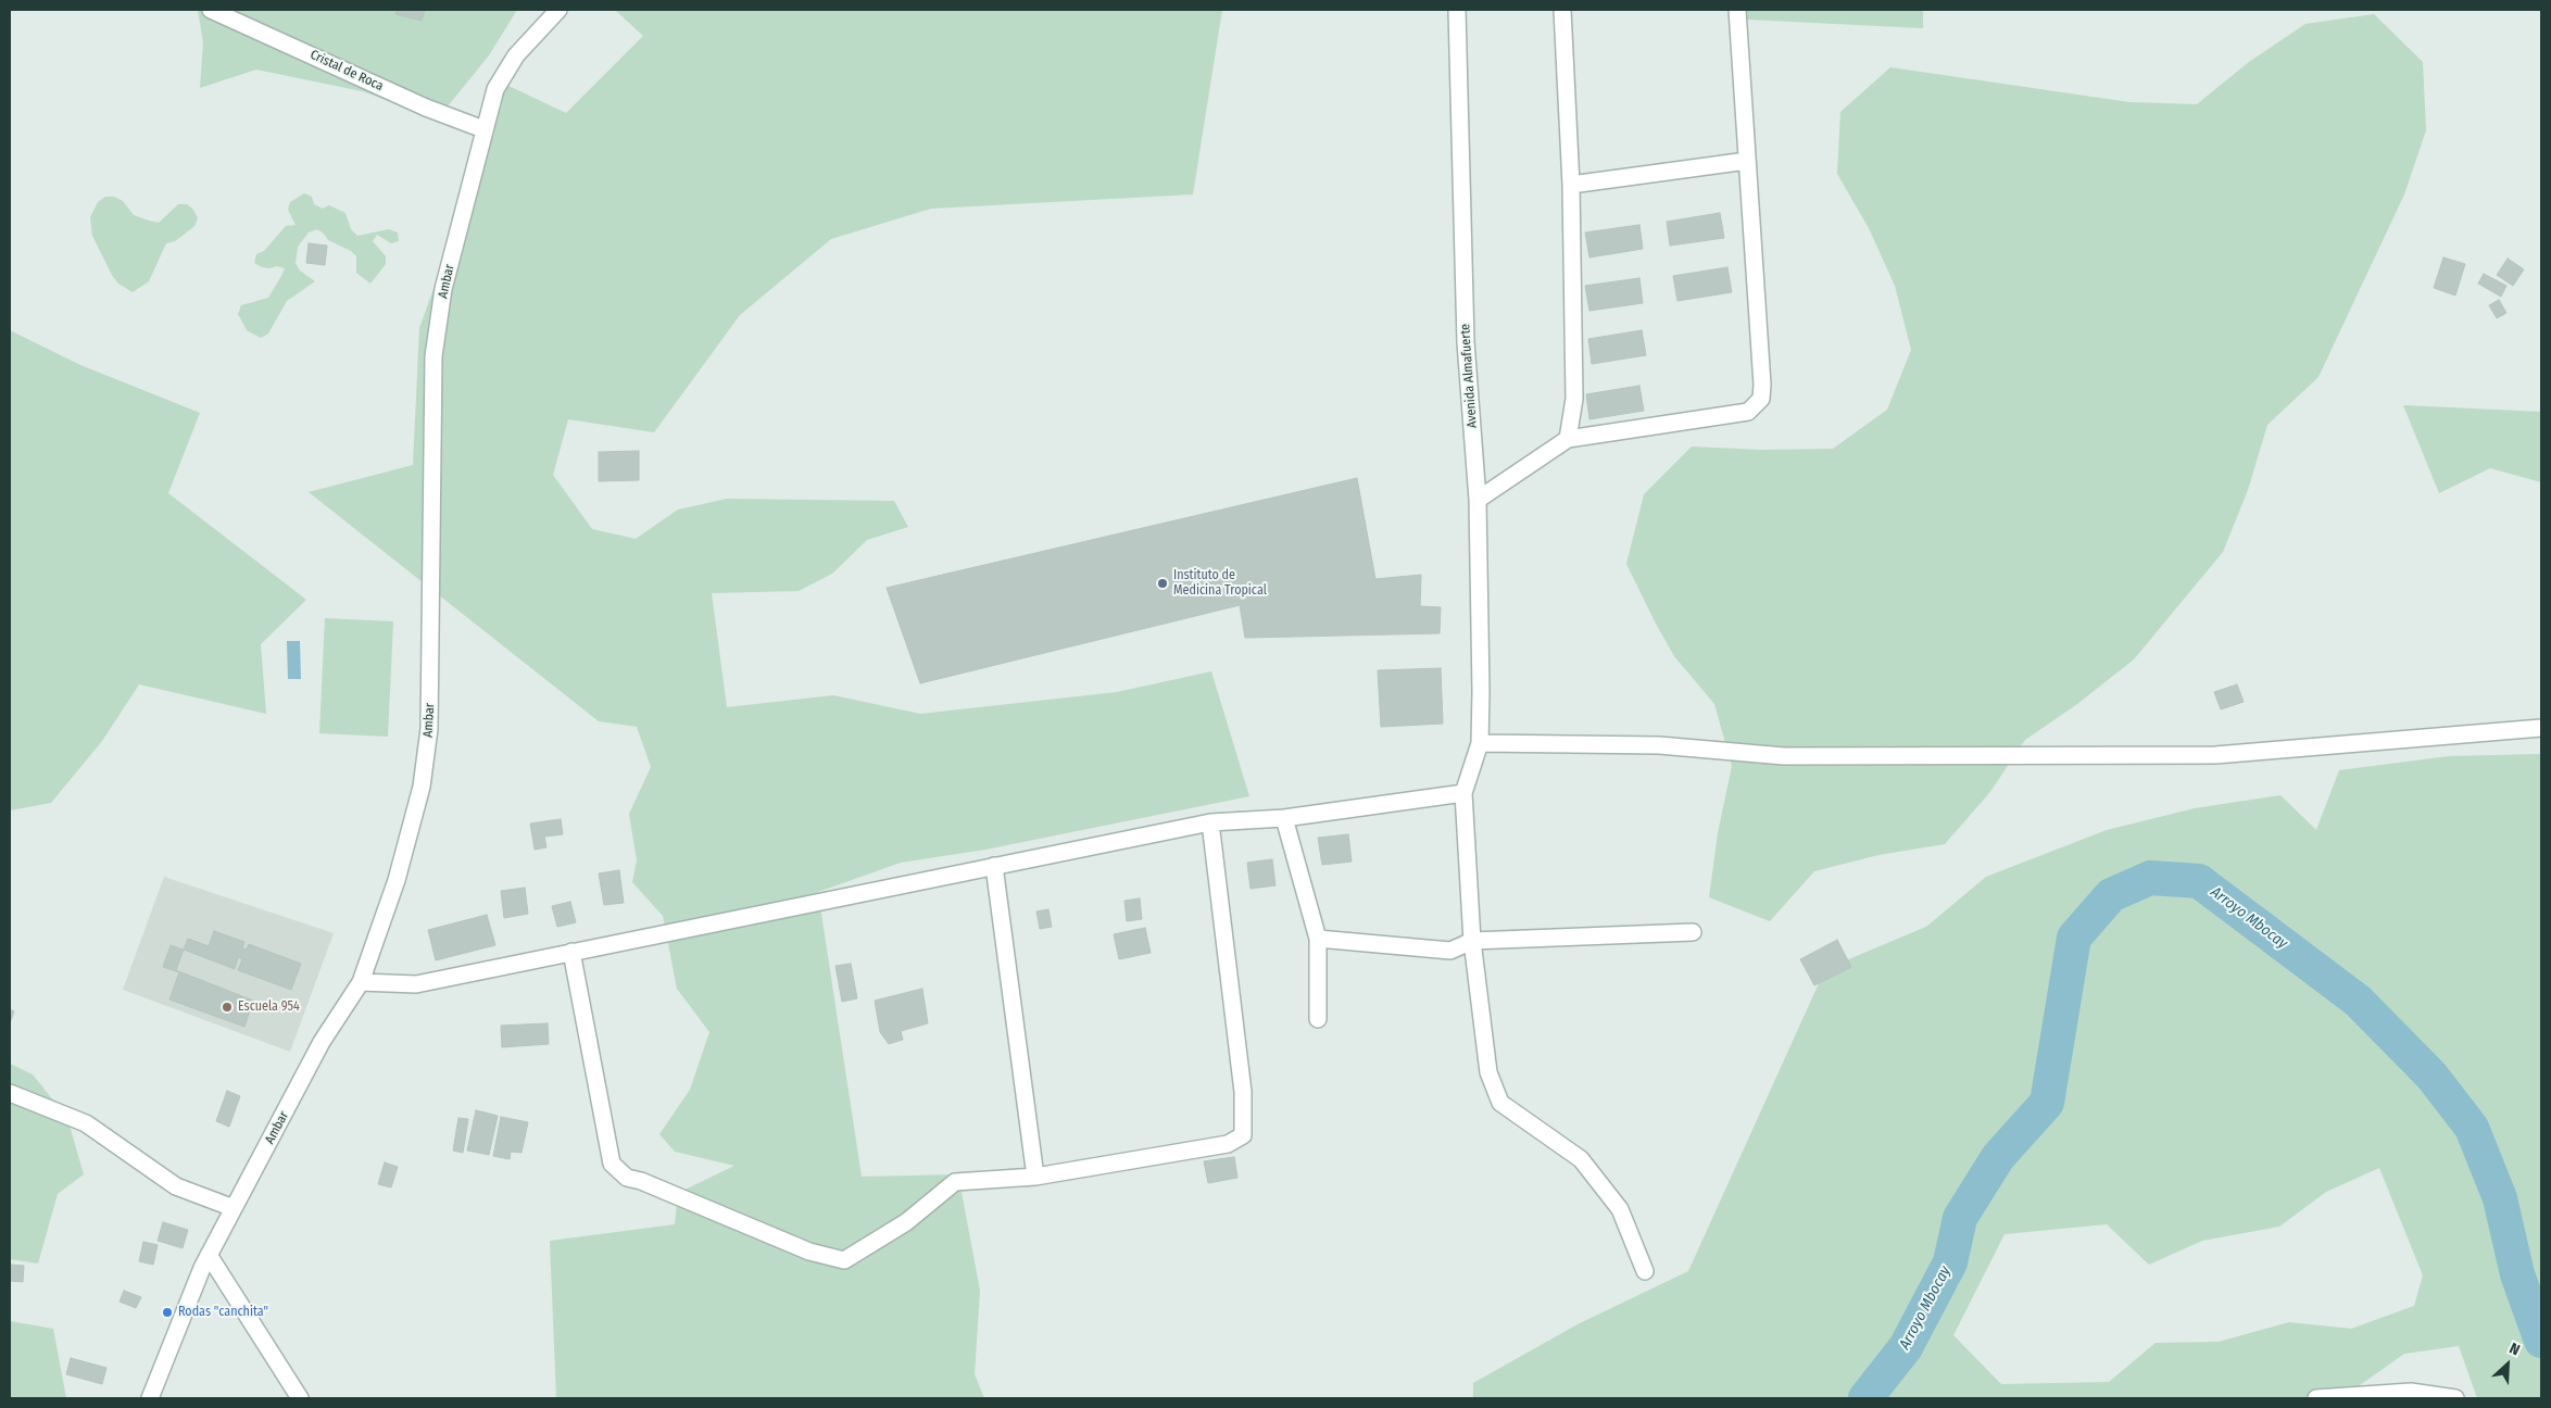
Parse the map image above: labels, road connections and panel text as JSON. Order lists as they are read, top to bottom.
{
  "streets": {
    "street": ["Cristal de Roca", "Ambar", "Avenida Almafuerte"]
  },
  "crossings": [
    ["Cristal de Roca", "Ambar"]
  ],
  "water": ["Arroyo Mbocay"],
  "places": ["Instituto de Medicina Tropical", "Escuela 954", "Rodas \"canchita\""],
  "north": "top right"
}
